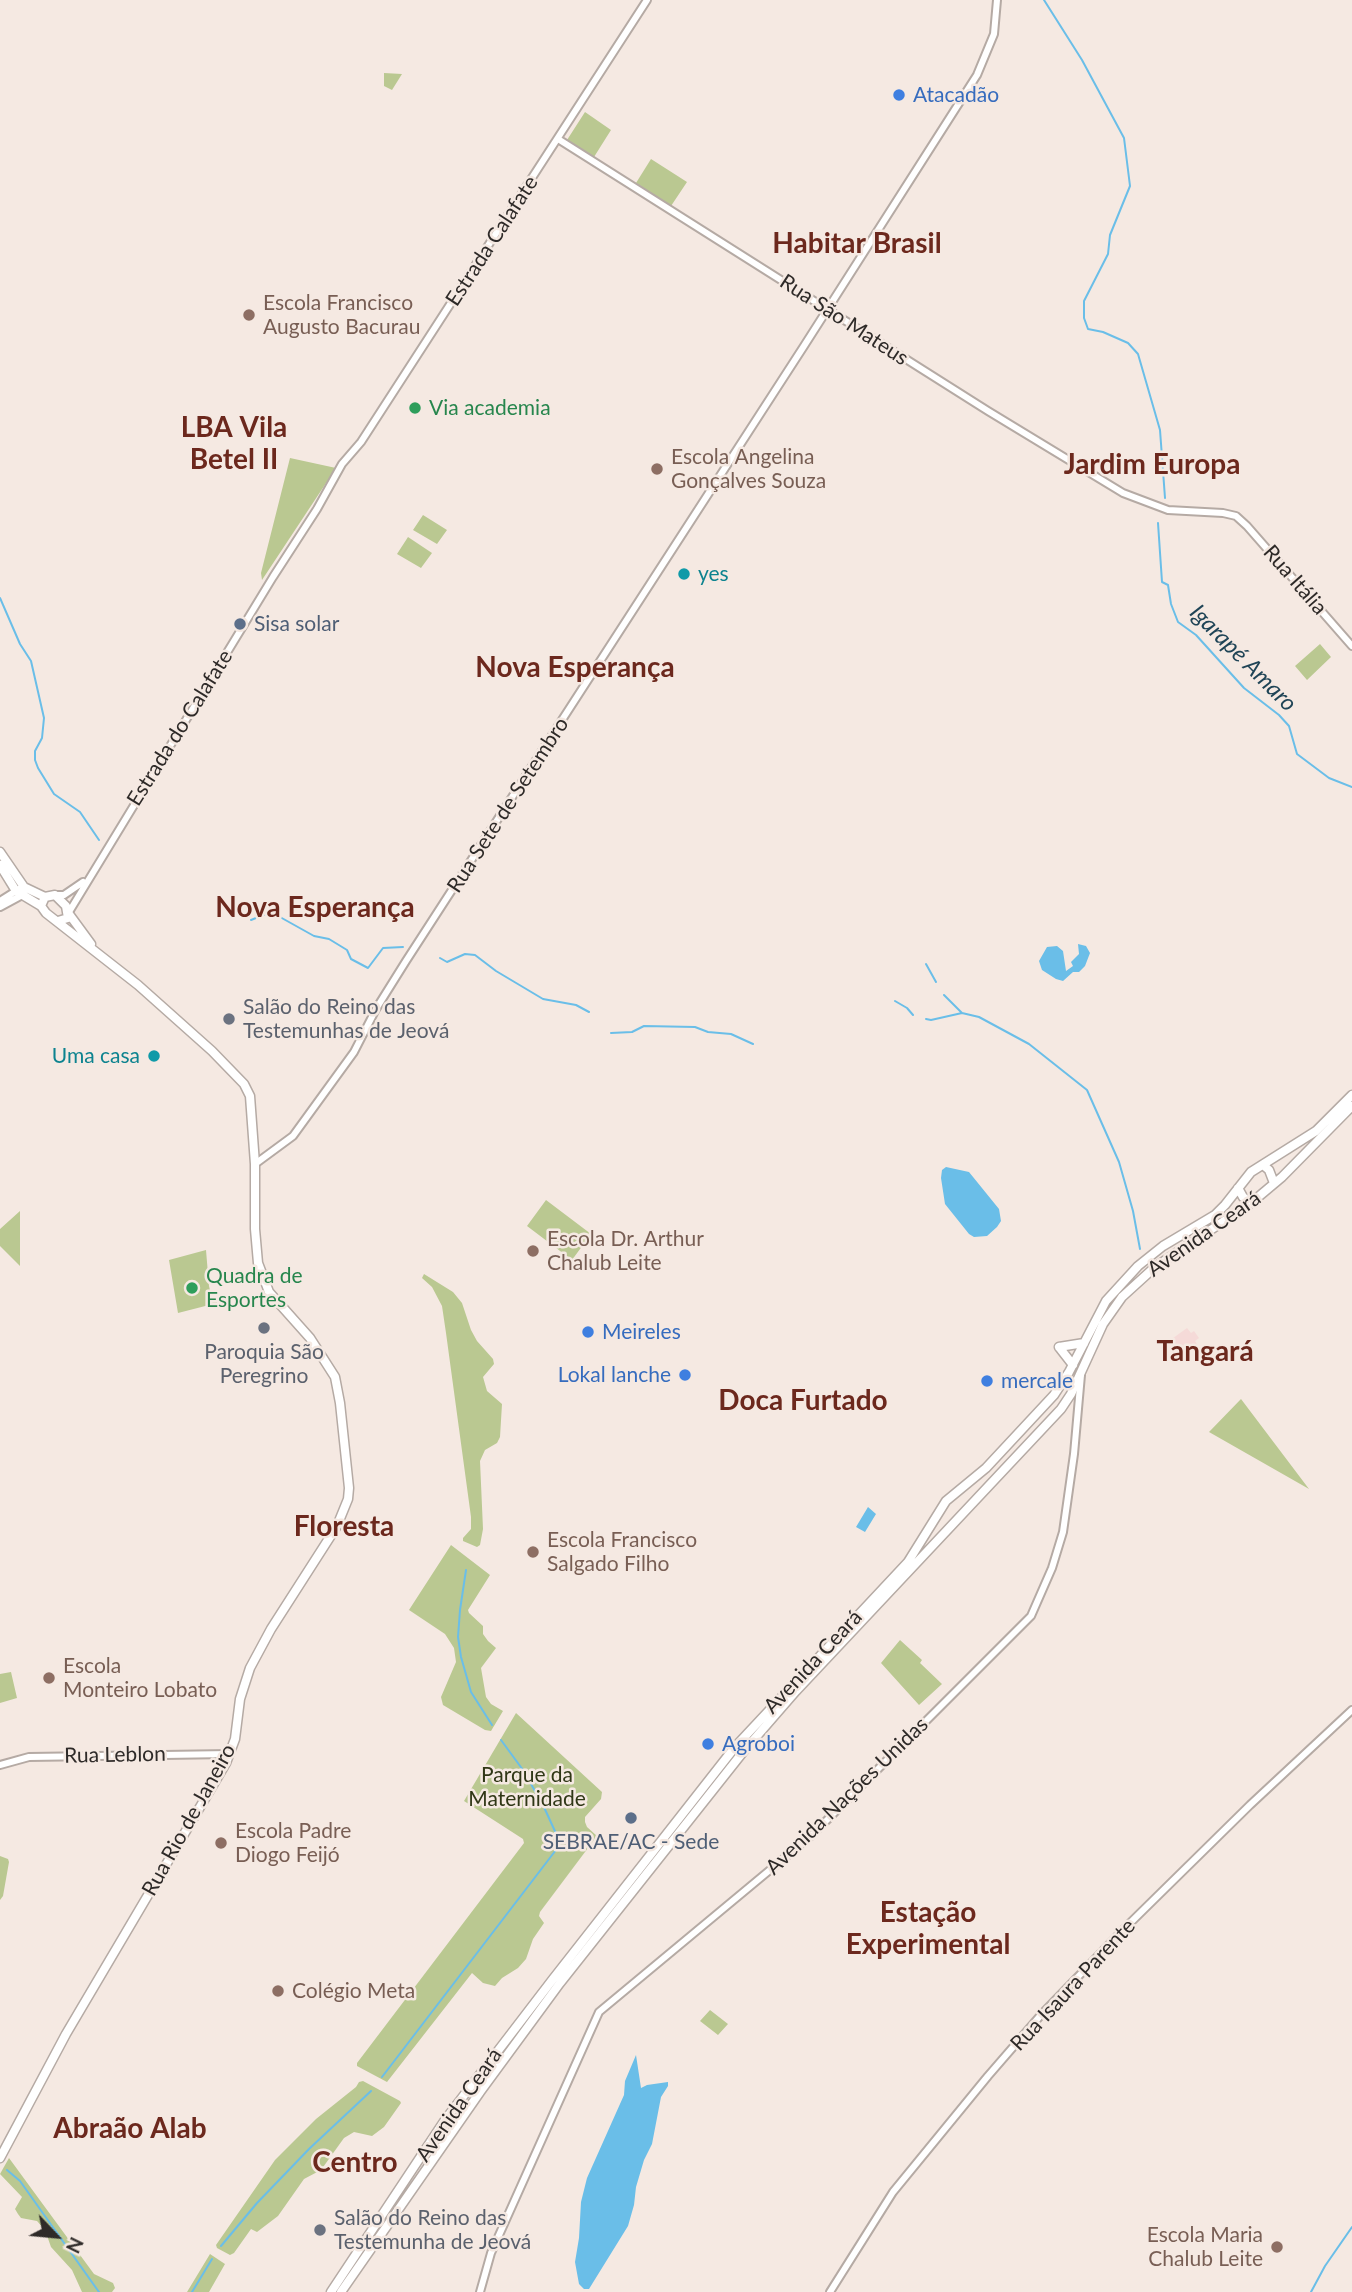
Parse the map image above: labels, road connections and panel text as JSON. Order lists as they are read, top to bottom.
{
  "streets": {
    "main road": ["Avenida Ceará", "Rua Rio de Janeiro"],
    "street": [
      "Estrada Calafate",
      "Rua São Mateus",
      "Rua Itália",
      "Estrada do Calafate",
      "Rua Sete de Setembro",
      "Rua Leblon",
      "Avenida Nações Unidas",
      "Rua Isaura Parente"
    ]
  },
  "crossings": [
    ["Estrada Calafate", "Rua São Mateus"],
    ["Estrada Calafate", "Estrada do Calafate"],
    ["Rua São Mateus", "Rua Itália"],
    ["Rua São Mateus", "Rua Sete de Setembro"],
    ["Rua Sete de Setembro", "Rua Rio de Janeiro"],
    ["Avenida Ceará", "Avenida Nações Unidas"],
    ["Rua Leblon", "Rua Rio de Janeiro"]
  ],
  "districts": [
    "Habitar Brasil",
    "LBA Vila Betel II",
    "Jardim Europa",
    "Nova Esperança",
    "Nova Esperança",
    "Tangará",
    "Doca Furtado",
    "Floresta",
    "Estação Experimental",
    "Abraão Alab",
    "Centro"
  ],
  "water": ["Igarapé Amaro"],
  "parks": ["Parque da Maternidade"],
  "places": [
    "Atacadão",
    "Escola Francisco Augusto Bacurau",
    "Via academia",
    "Escola Angelina Gonçalves Souza",
    "yes",
    "Sisa solar",
    "Salão do Reino das Testemunhas de Jeová",
    "Uma casa",
    "Escola Dr. Arthur Chalub Leite",
    "Quadra de Esportes",
    "Paroquia São Peregrino",
    "Meireles",
    "Lokal lanche",
    "mercale",
    "Escola Francisco Salgado Filho",
    "Escola Monteiro Lobato",
    "Agroboi",
    "SEBRAE/AC - Sede",
    "Escola Padre Diogo Feijó",
    "Colégio Meta",
    "Salão do Reino das Testemunha de Jeová",
    "Escola Maria Chalub Leite"
  ],
  "north": "bottom right"
}
